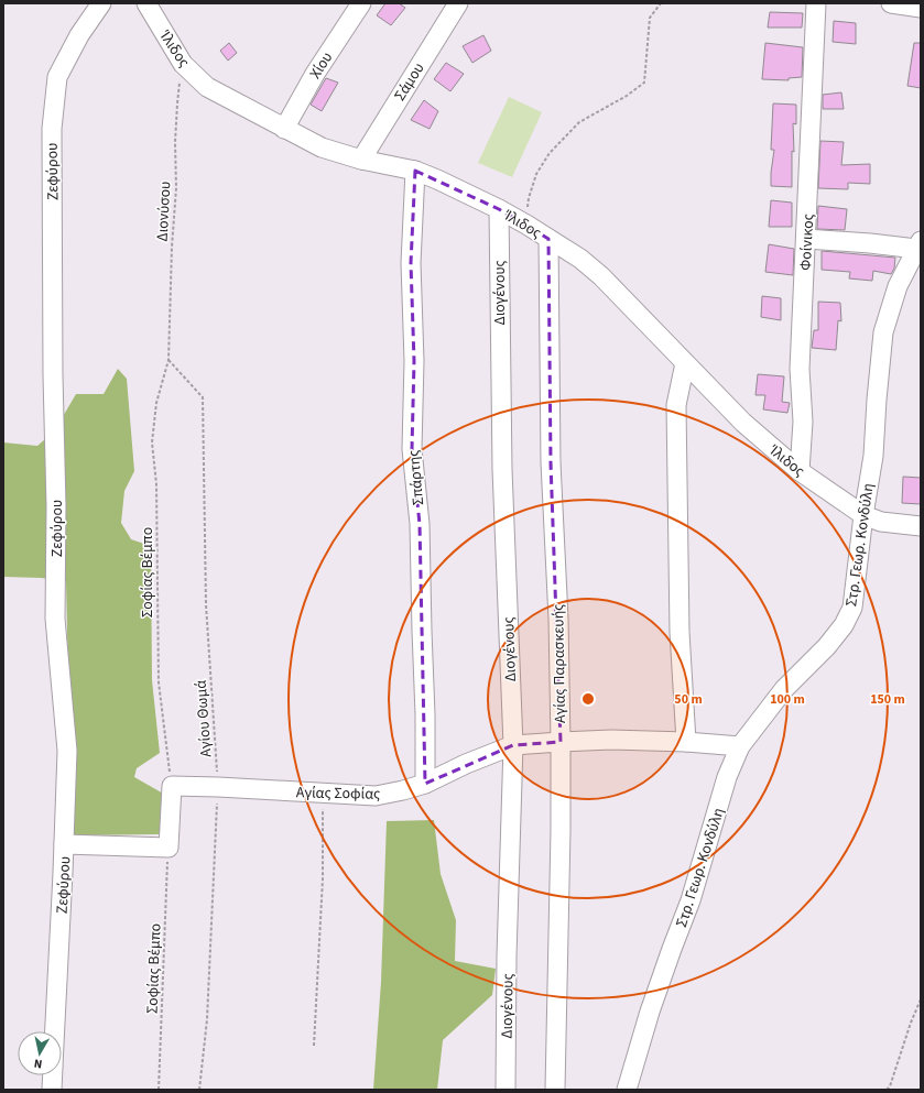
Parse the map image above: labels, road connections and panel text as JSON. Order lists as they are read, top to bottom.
{
  "streets": {
    "street": [
      "Ίλιδος",
      "Χίου",
      "Σάμου",
      "Ζεφύρου",
      "Φοίνικος",
      "Διογένους",
      "Σπάρτης",
      "Στρ. Γεωρ. Κονδύλη",
      "Αγίας Παρασκευής",
      "Αγίας Σοφίας"
    ],
    "path": ["Διονύσου", "Σοφίας Βέμπο", "Αγίου Θωμά"]
  },
  "crossings": [
    ["Ίλιδος", "Χίου"],
    ["Ίλιδος", "Σάμου"],
    ["Ίλιδος", "Διονύσου"],
    ["Ίλιδος", "Φοίνικος"],
    ["Ίλιδος", "Διογένους"],
    ["Ίλιδος", "Σπάρτης"],
    ["Ίλιδος", "Στρ. Γεωρ. Κονδύλη"],
    ["Ίλιδος", "Αγίας Παρασκευής"],
    ["Διονύσου", "Σοφίας Βέμπο"],
    ["Διονύσου", "Αγίου Θωμά"],
    ["Διογένους", "Αγίας Σοφίας"],
    ["Σπάρτης", "Αγίας Σοφίας"],
    ["Στρ. Γεωρ. Κονδύλη", "Αγίας Σοφίας"],
    ["Σοφίας Βέμπο", "Αγίου Θωμά"],
    ["Σοφίας Βέμπο", "Αγίας Σοφίας"],
    ["Αγίας Παρασκευής", "Αγίας Σοφίας"],
    ["Αγίου Θωμά", "Αγίας Σοφίας"]
  ],
  "north": "bottom",
  "rings": ["50 m", "100 m", "150 m"]
}
